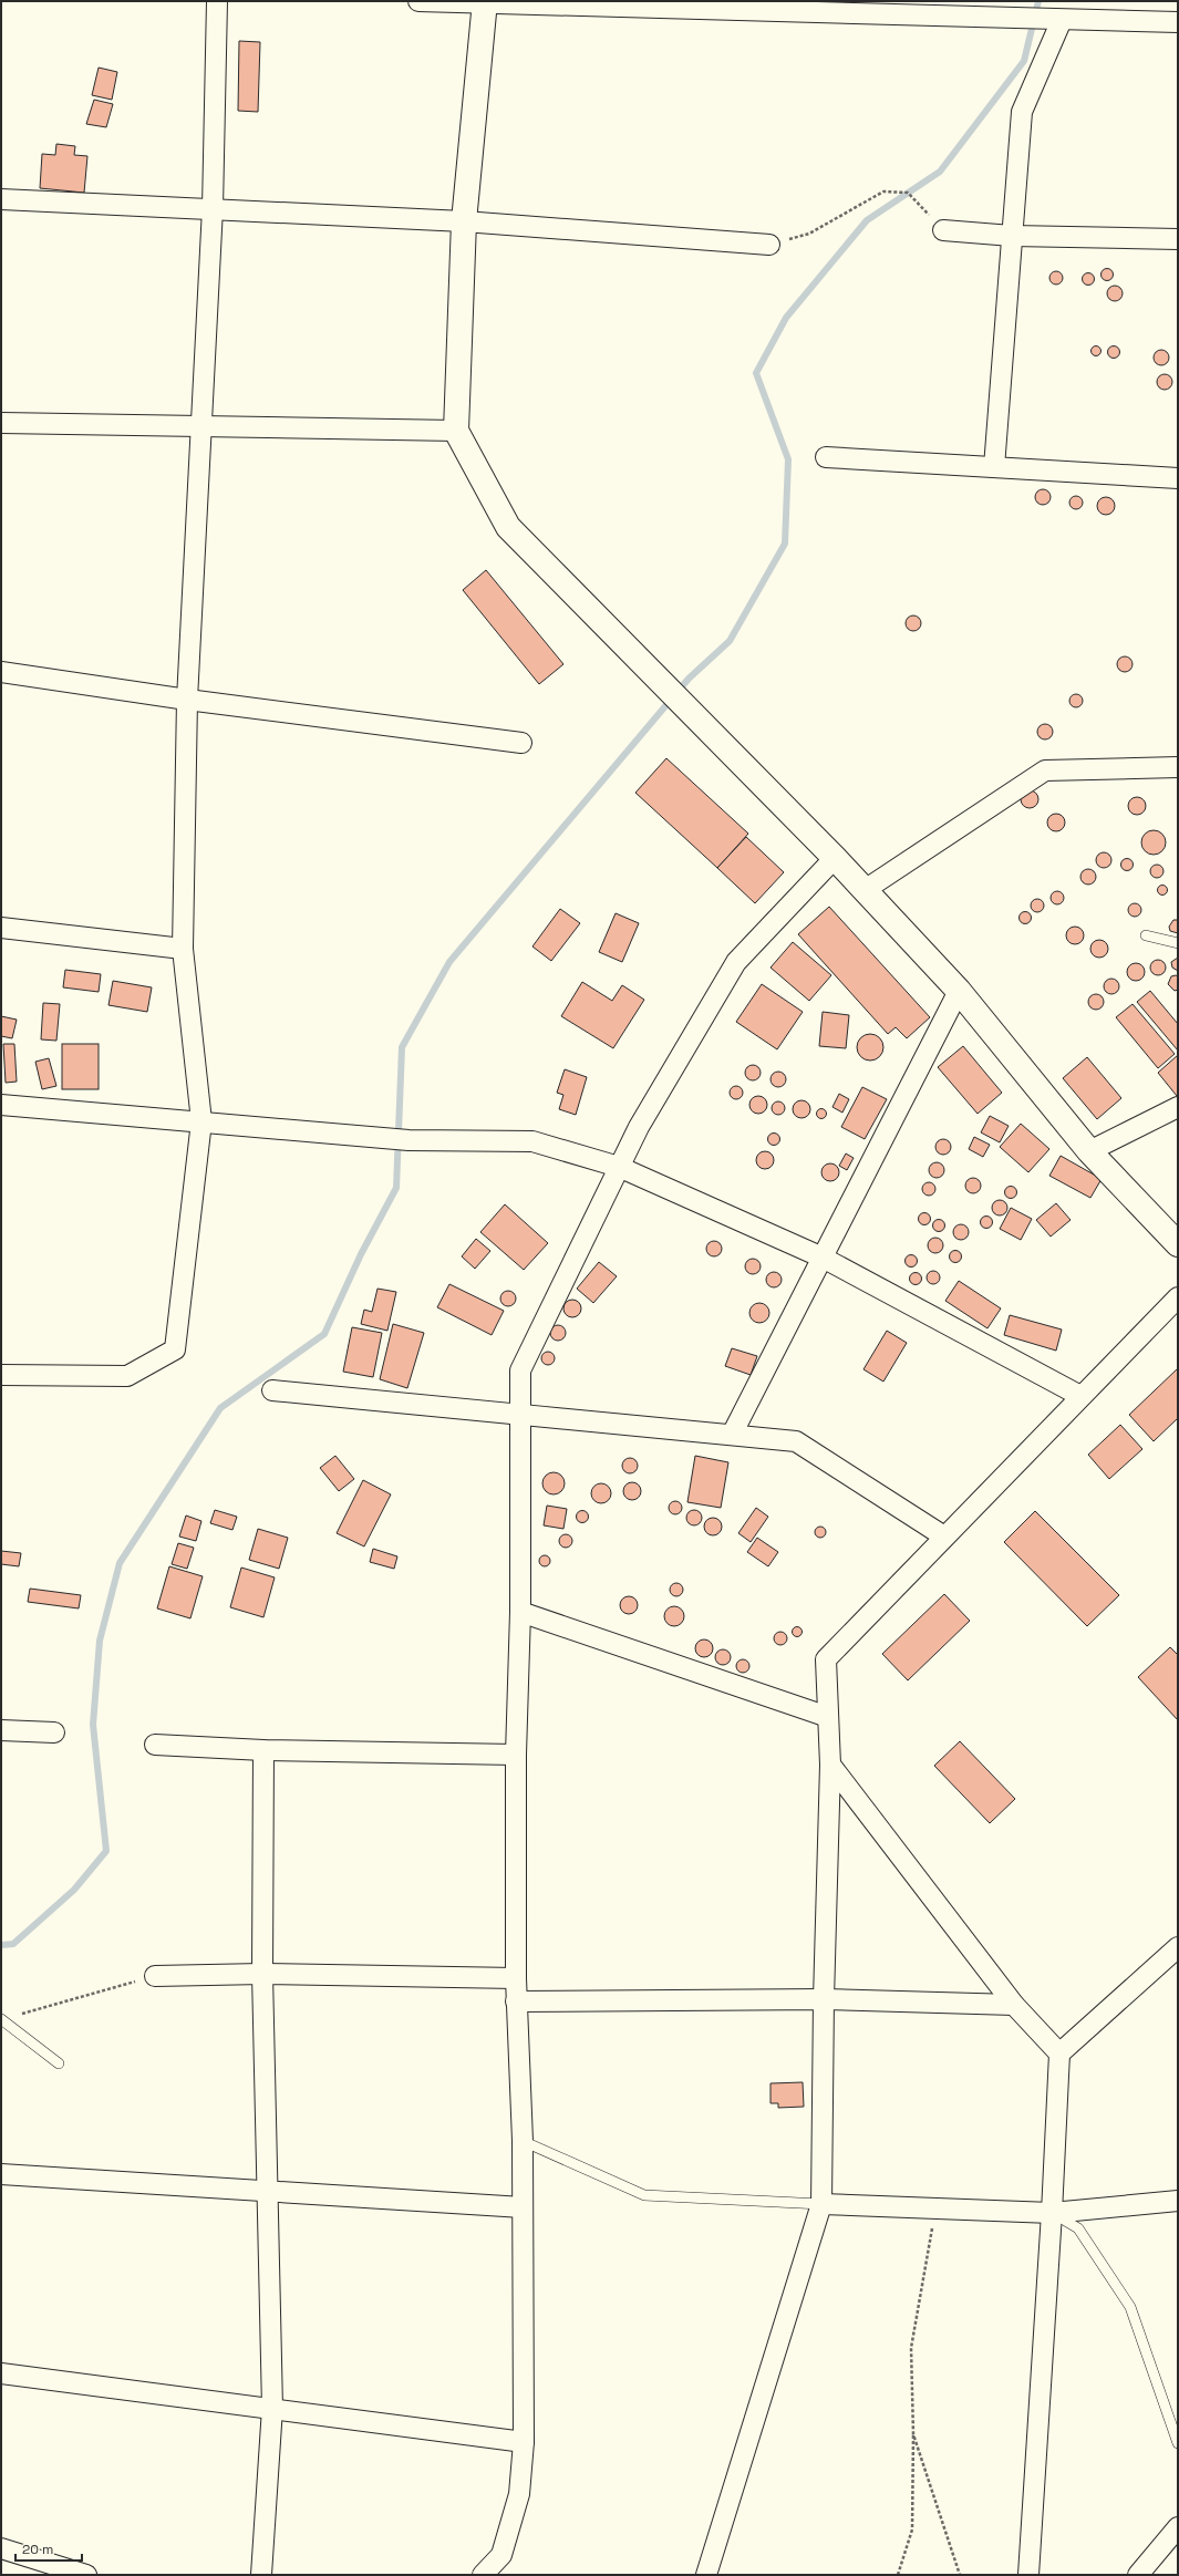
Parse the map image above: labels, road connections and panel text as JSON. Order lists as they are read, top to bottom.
{
  "scale_bar": "20 m"
}
